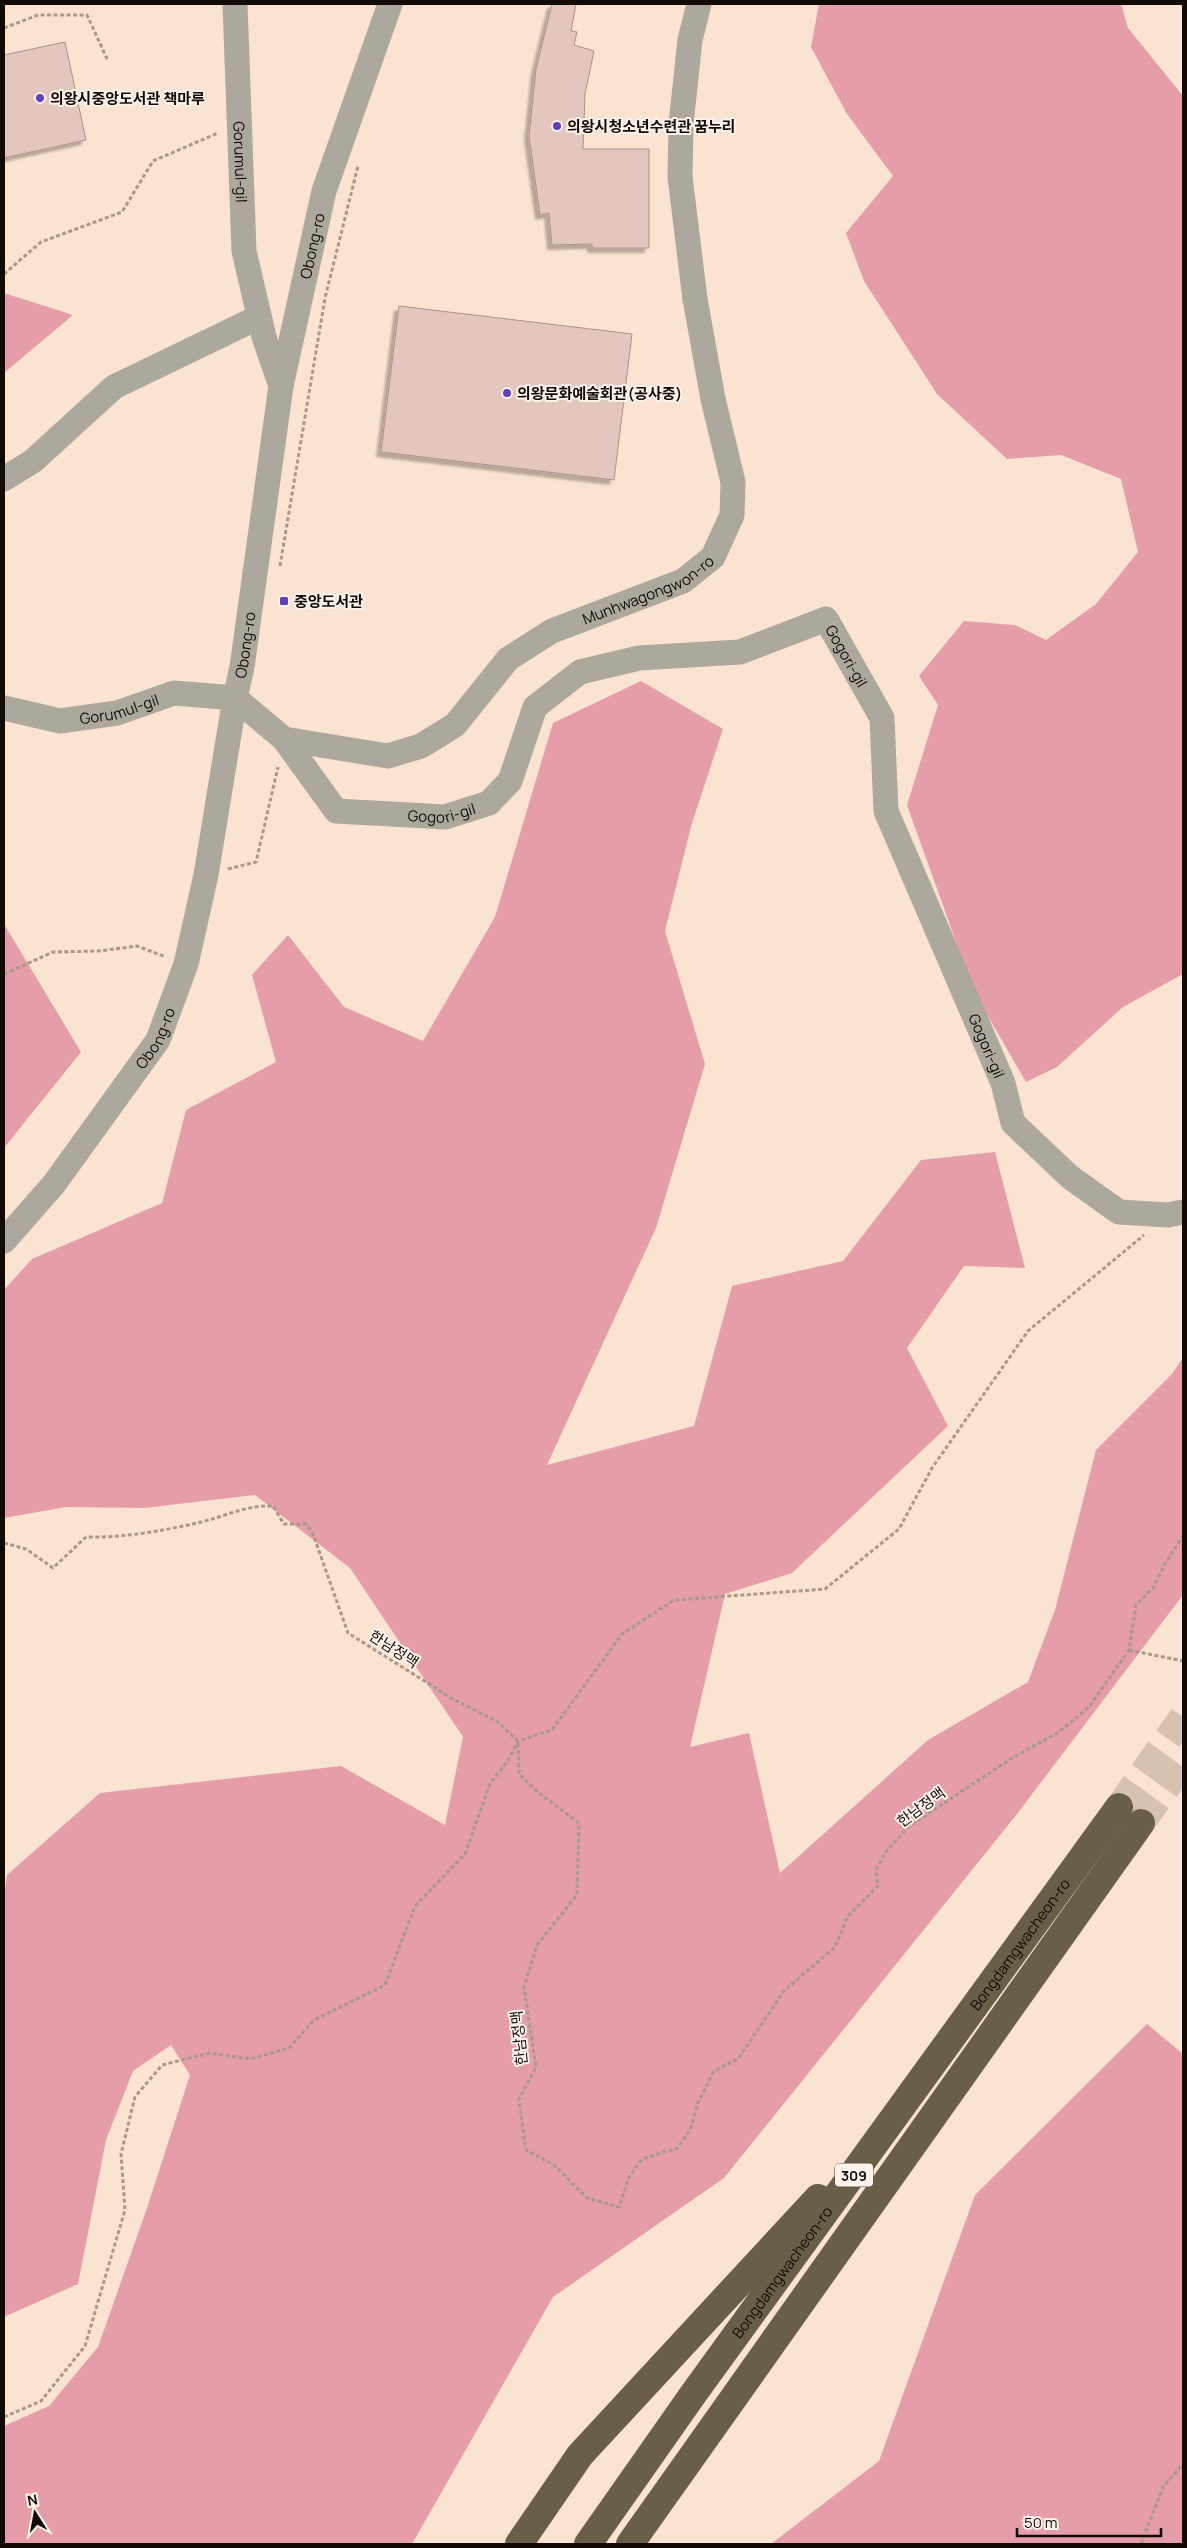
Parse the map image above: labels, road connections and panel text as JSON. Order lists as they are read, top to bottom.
{
  "streets": {
    "highway": ["Bongdamgwacheon-ro", "309"],
    "street": [
      "Gorumul-gil",
      "Obong-ro",
      "Munhwagongwon-ro",
      "Gogori-gil"
    ],
    "path": ["한남정맥"]
  },
  "crossings": [
    ["Gorumul-gil", "Obong-ro"],
    ["Munhwagongwon-ro", "Gogori-gil"]
  ],
  "places": {
    "other": ["의왕시중앙도서관 책마루", "의왕시청소년수련관 꿈누리", "의왕문화예술회관(공사중)"],
    "transit": ["중앙도서관"]
  },
  "scale_bar": "50 m",
  "north": "top"
}
